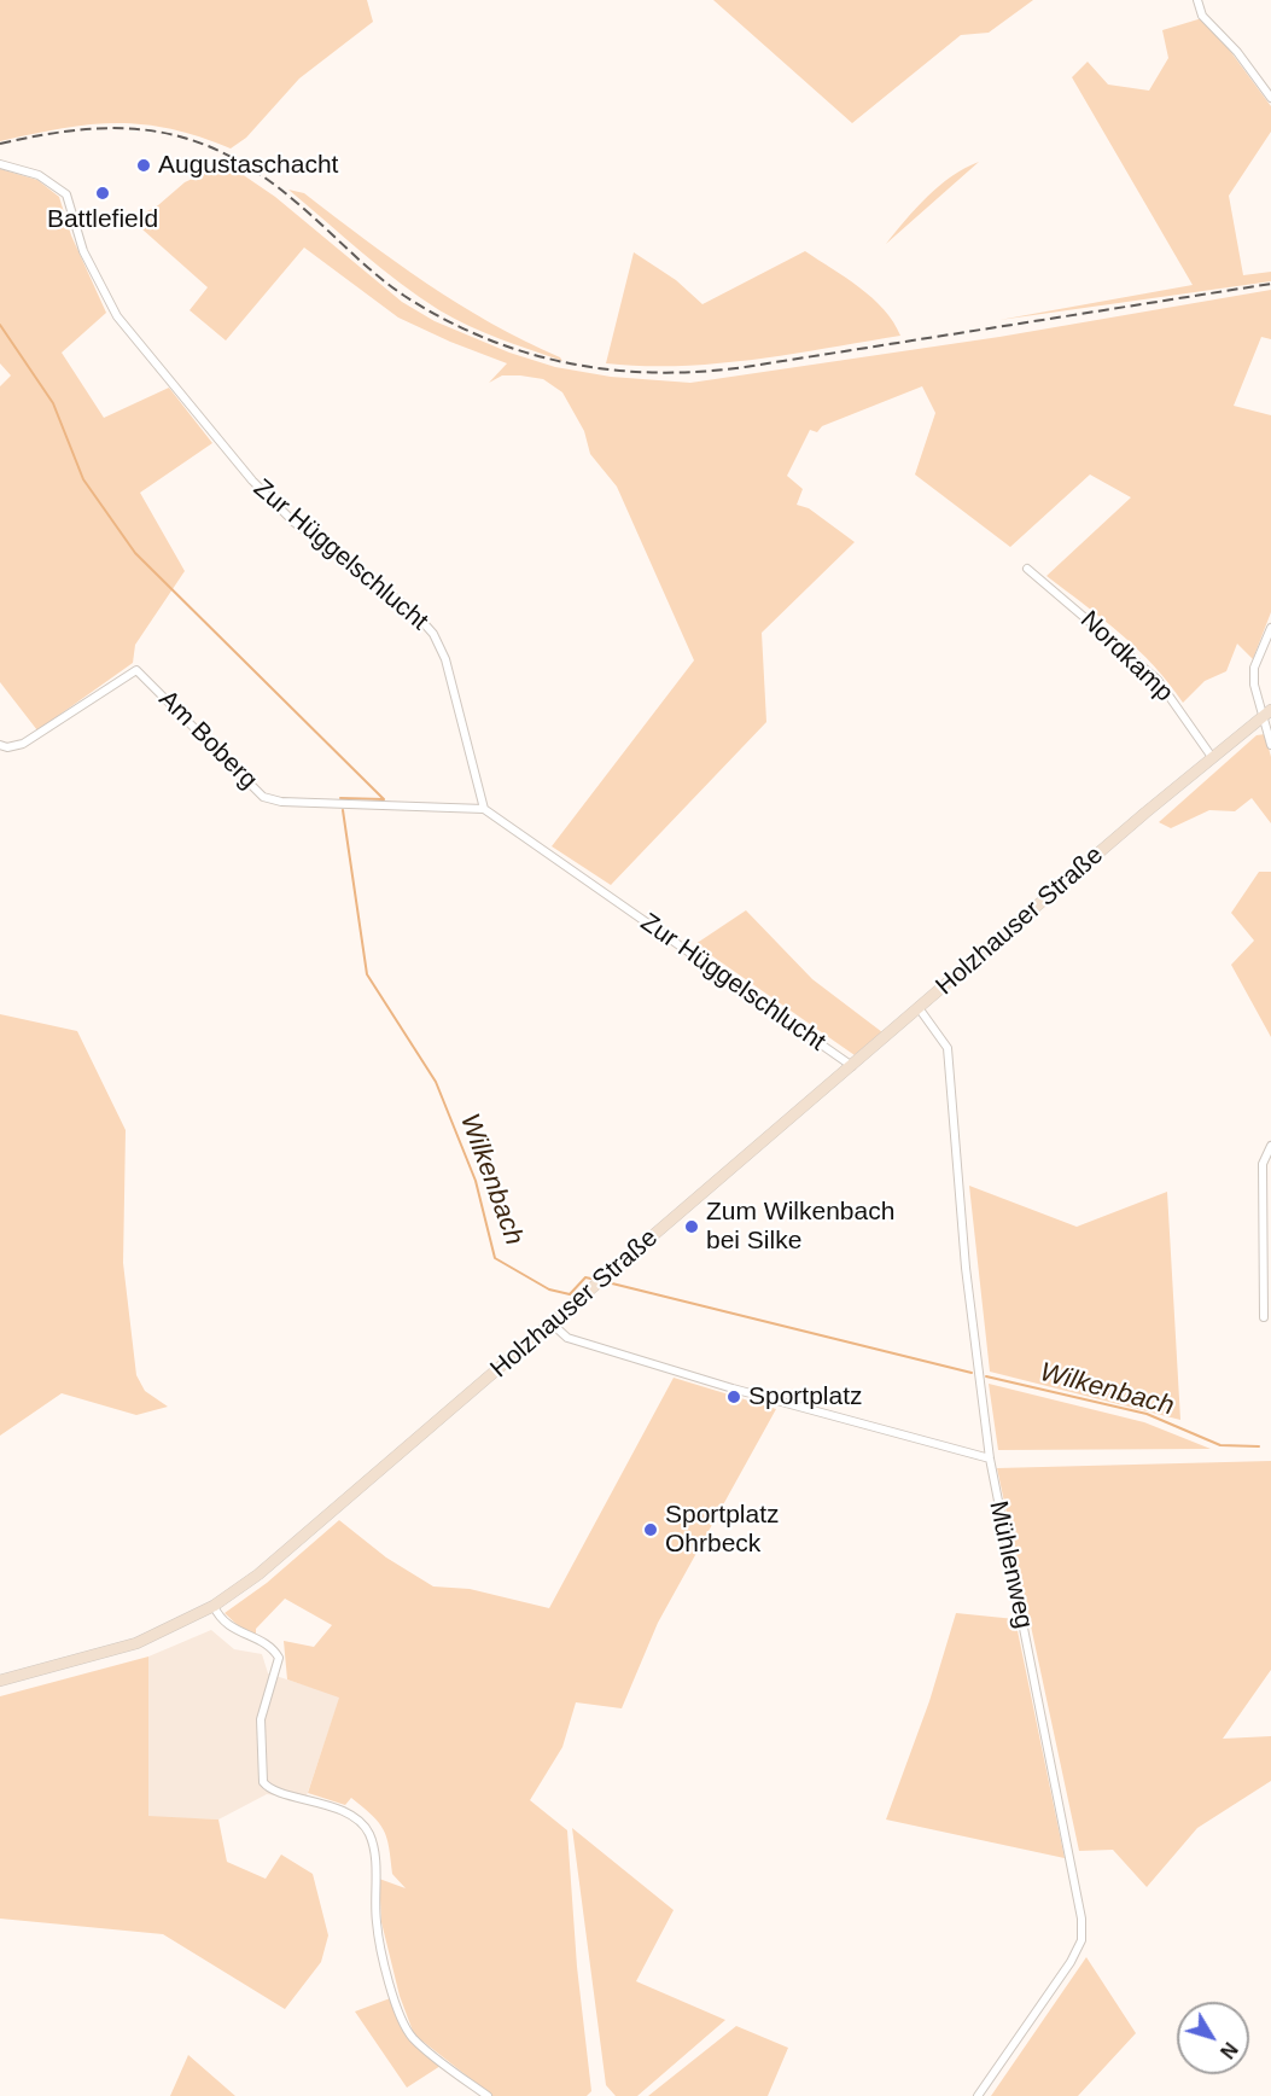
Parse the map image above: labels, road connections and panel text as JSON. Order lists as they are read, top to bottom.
{
  "streets": {
    "street": [
      "Zur Hüggelschlucht",
      "Nordkamp",
      "Am Boberg",
      "Holzhauser Straße",
      "Mühlenweg"
    ]
  },
  "crossings": [
    ["Zur Hüggelschlucht", "Am Boberg"],
    ["Zur Hüggelschlucht", "Holzhauser Straße"],
    ["Nordkamp", "Holzhauser Straße"],
    ["Holzhauser Straße", "Mühlenweg"]
  ],
  "water": ["Wilkenbach"],
  "places": [
    "Augustaschacht",
    "Battlefield",
    "Zum Wilkenbach bei Silke",
    "Sportplatz",
    "Sportplatz Ohrbeck"
  ],
  "north": "bottom right"
}
